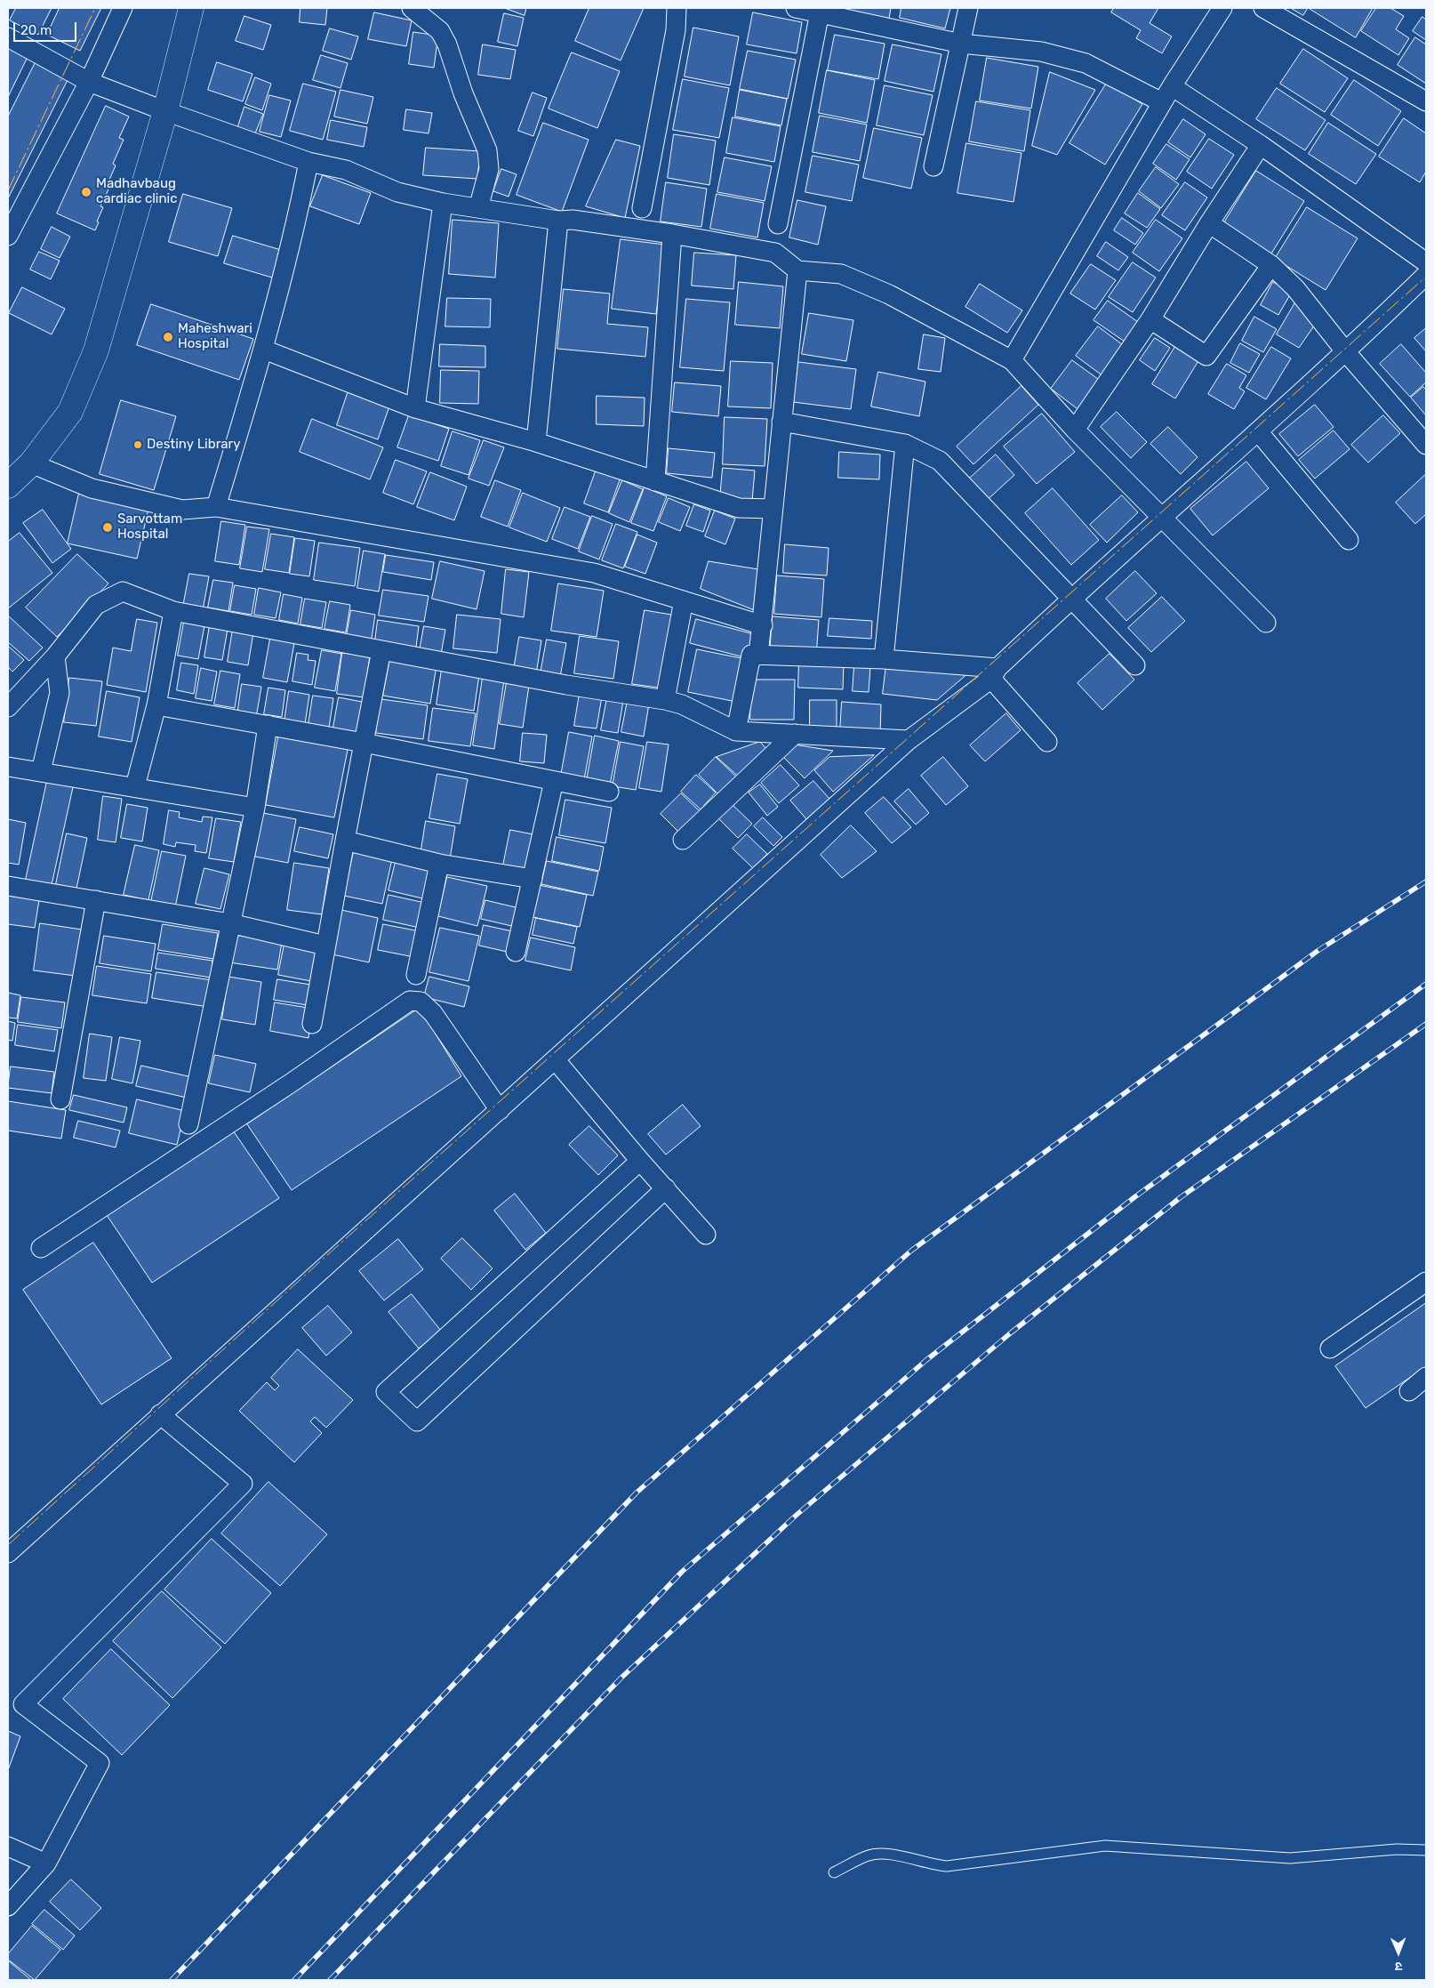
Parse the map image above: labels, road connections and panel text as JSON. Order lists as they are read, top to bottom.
{
  "places": [
    "Madhavbaug cardiac clinic",
    "Maheshwari Hospital",
    "Destiny Library",
    "Sarvottam Hospital"
  ],
  "scale_bar": "20 m",
  "north": "bottom"
}
